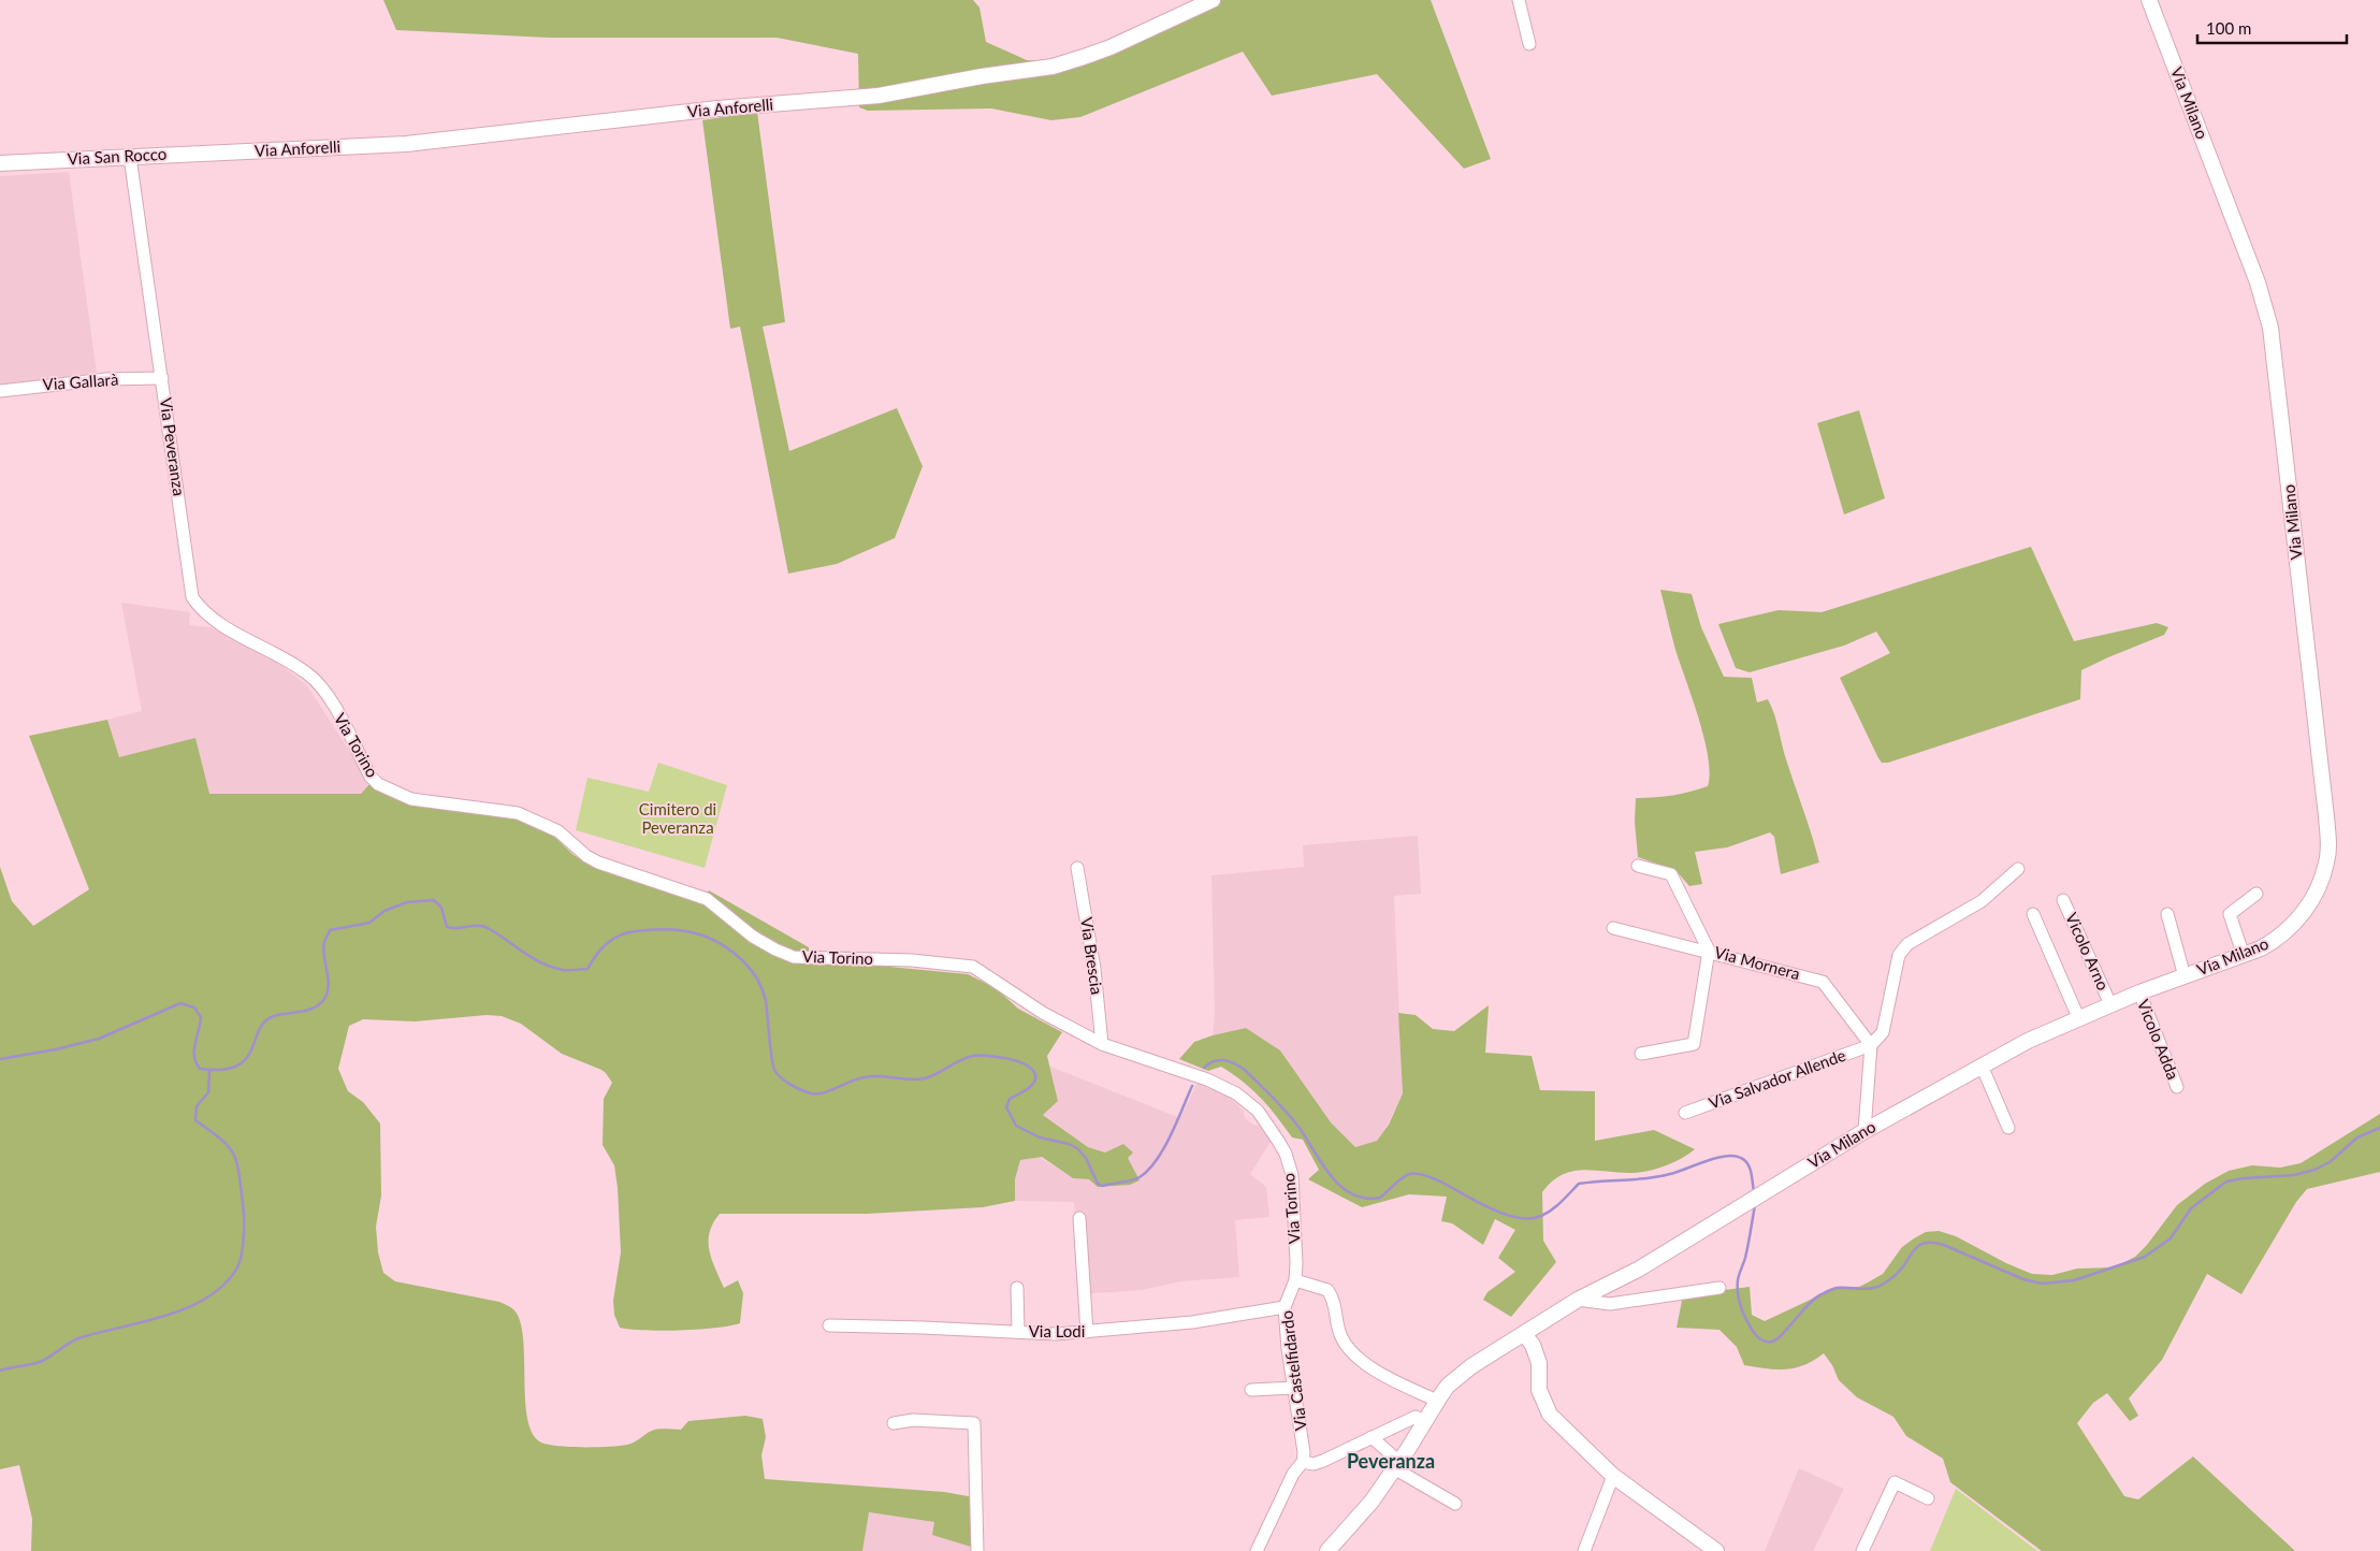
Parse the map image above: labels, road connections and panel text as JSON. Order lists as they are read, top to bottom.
{
  "streets": {
    "street": [
      "Via Milano",
      "Via Anforelli",
      "Via San Rocco",
      "Via Gallarà",
      "Via Peveranza",
      "Via Torino",
      "Vicolo Arno",
      "Via Brescia",
      "Via Mornera",
      "Vicolo Adda",
      "Via Salvador Allende",
      "Via Lodi",
      "Via Castelfidardo"
    ]
  },
  "crossings": [
    ["Via Milano", "Vicolo Arno"],
    ["Via Milano", "Vicolo Adda"],
    ["Via Anforelli", "Via San Rocco"],
    ["Via San Rocco", "Via Peveranza"],
    ["Via Gallarà", "Via Peveranza"],
    ["Via Peveranza", "Via Torino"],
    ["Via Torino", "Via Brescia"],
    ["Via Torino", "Via Castelfidardo"],
    ["Via Mornera", "Via Salvador Allende"],
    ["Via Lodi", "Via Castelfidardo"]
  ],
  "districts": ["Peveranza"],
  "parks": ["Cimitero di Peveranza"],
  "scale_bar": "100 m"
}
